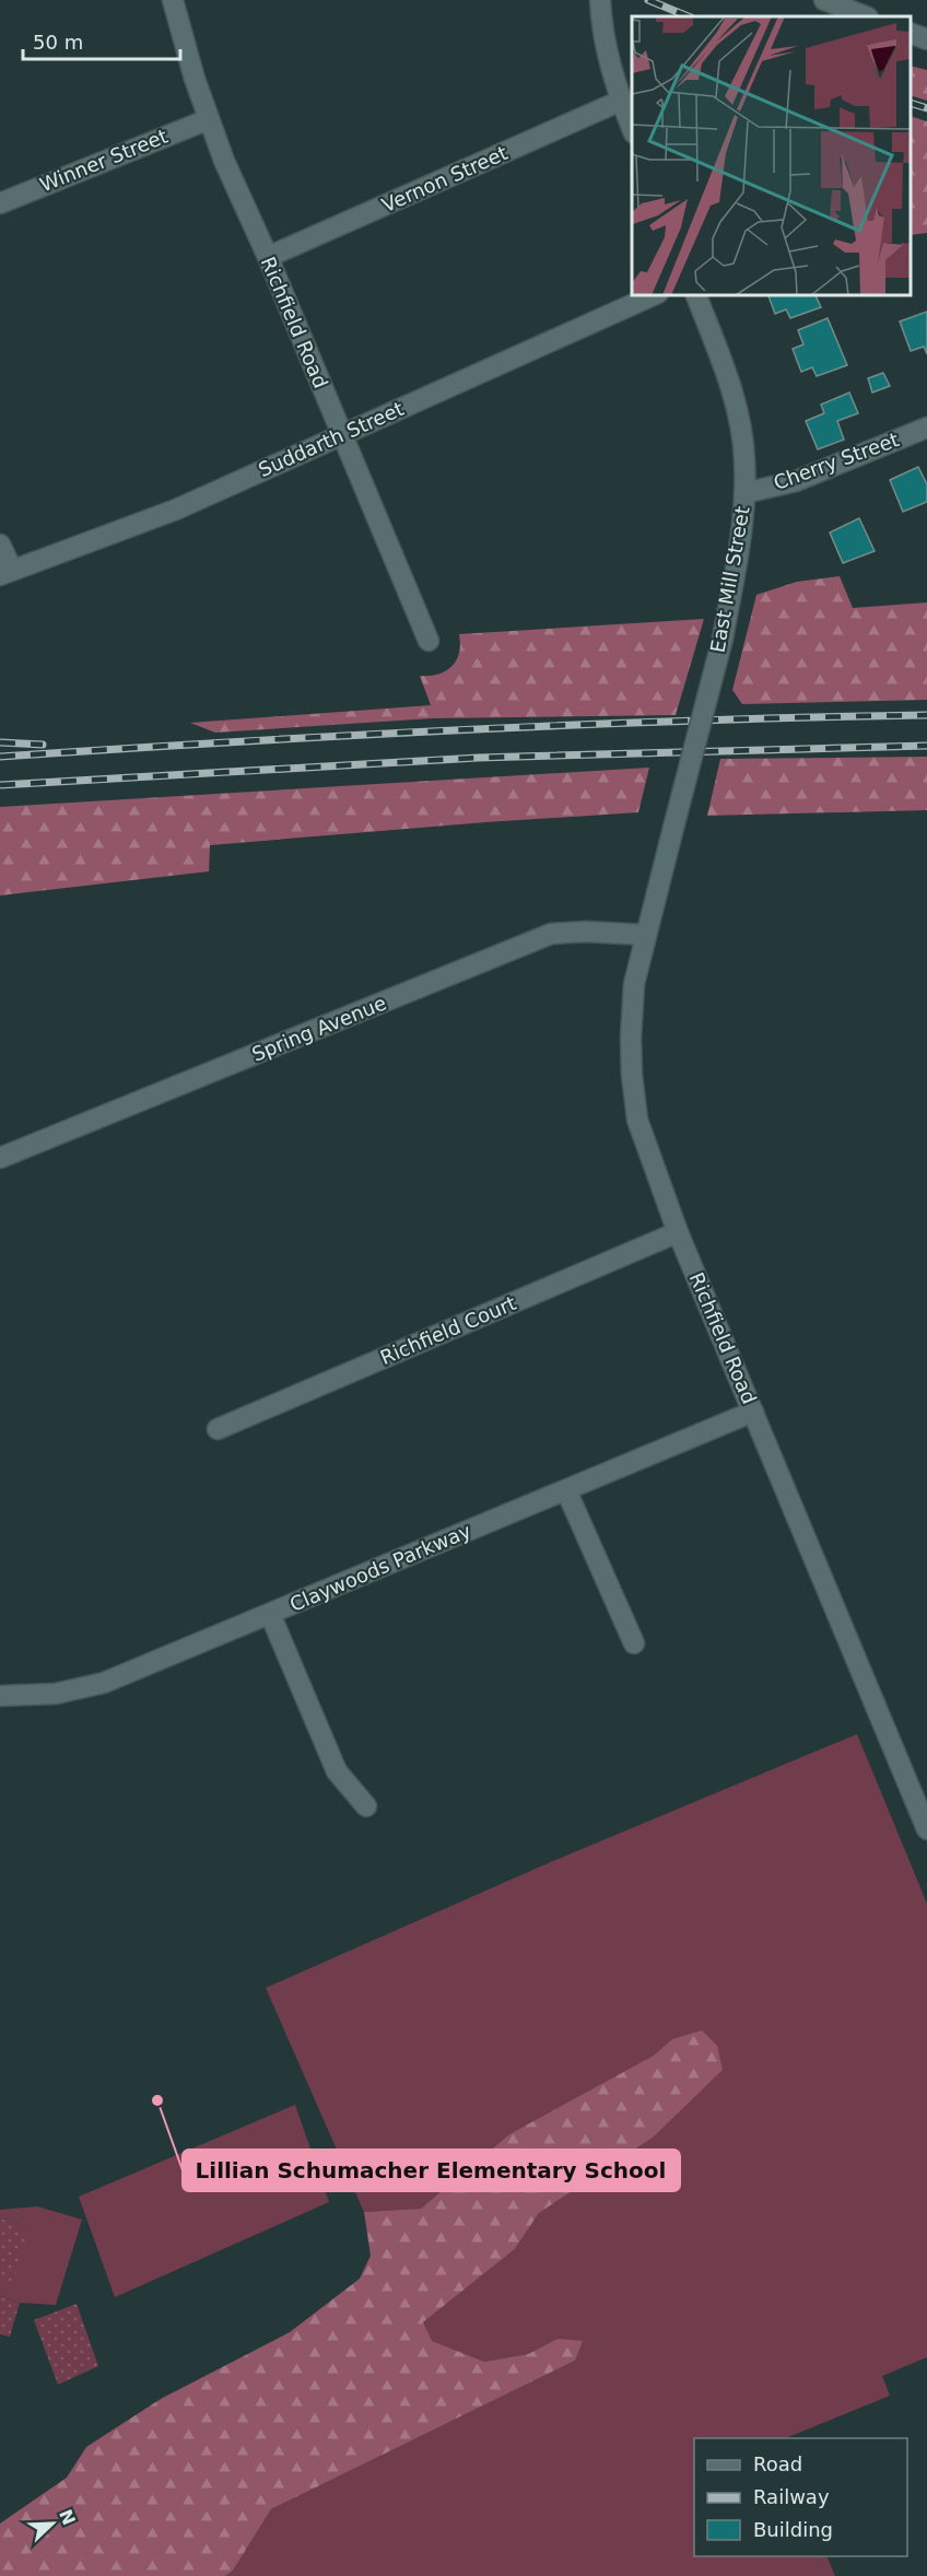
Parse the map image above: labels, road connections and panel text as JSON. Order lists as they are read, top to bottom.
{
  "streets": {
    "street": [
      "Winner Street",
      "Vernon Street",
      "Richfield Road",
      "Suddarth Street",
      "Cherry Street",
      "East Mill Street",
      "Spring Avenue",
      "Richfield Court",
      "Claywoods Parkway"
    ]
  },
  "crossings": [
    ["Winner Street", "Richfield Road"],
    ["Vernon Street", "Richfield Road"],
    ["Richfield Road", "Suddarth Street"],
    ["Richfield Road", "East Mill Street"],
    ["Richfield Road", "Spring Avenue"],
    ["Richfield Road", "Richfield Court"],
    ["Richfield Road", "Claywoods Parkway"],
    ["Cherry Street", "East Mill Street"]
  ],
  "places": ["Lillian Schumacher Elementary School"],
  "legend": ["Road", "Railway", "Building"],
  "scale_bar": "50 m",
  "north": "top right"
}
